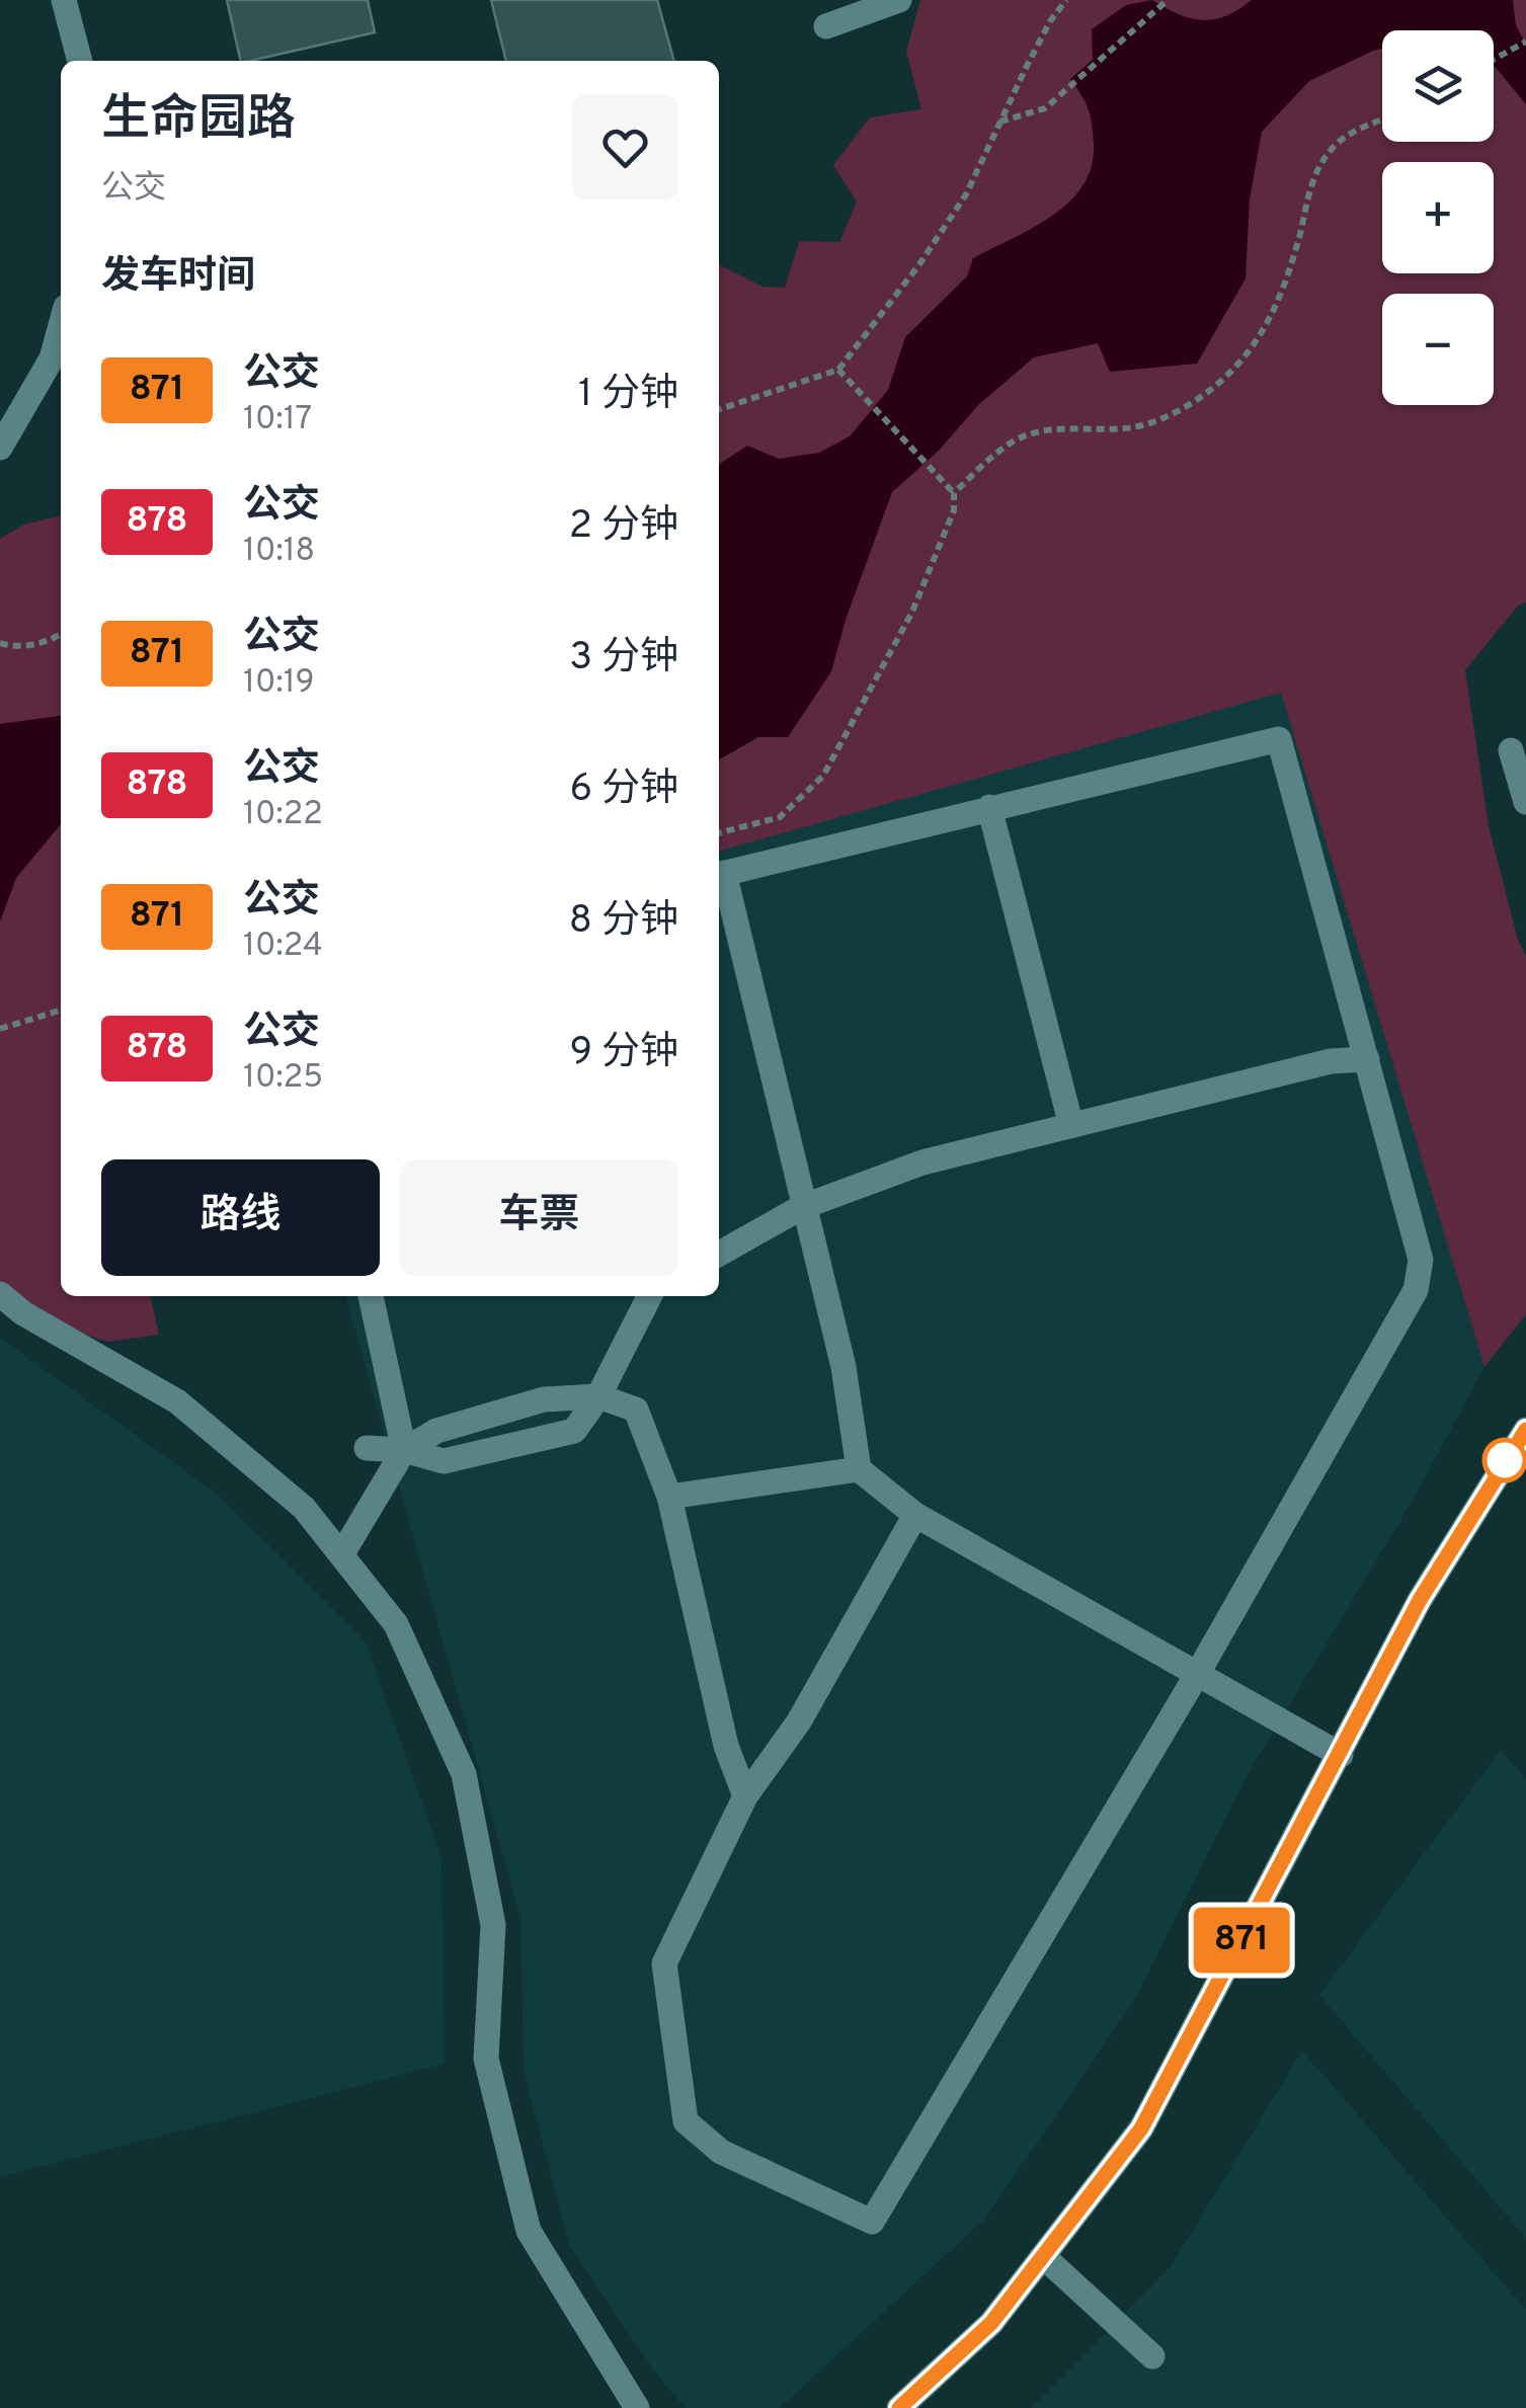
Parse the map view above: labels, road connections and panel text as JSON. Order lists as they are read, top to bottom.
{
  "lines": ["bus line 871"],
  "page": {
    "on_map": "871",
    "map_buttons": ["+", "−"],
    "heading": [
      ["生命园路", "公交"],
      "发车时间"
    ],
    "list": [
      {
        "mark": "871",
        "name": "公交",
        "note": "10:17",
        "value": "1 分钟"
      },
      {
        "mark": "878",
        "name": "公交",
        "note": "10:18",
        "value": "2 分钟"
      },
      {
        "mark": "871",
        "name": "公交",
        "note": "10:19",
        "value": "3 分钟"
      },
      {
        "mark": "878",
        "name": "公交",
        "note": "10:22",
        "value": "6 分钟"
      },
      {
        "mark": "871",
        "name": "公交",
        "note": "10:24",
        "value": "8 分钟"
      },
      {
        "mark": "878",
        "name": "公交",
        "note": "10:25",
        "value": "9 分钟"
      }
    ],
    "buttons": ["路线", "车票"]
  }
}
